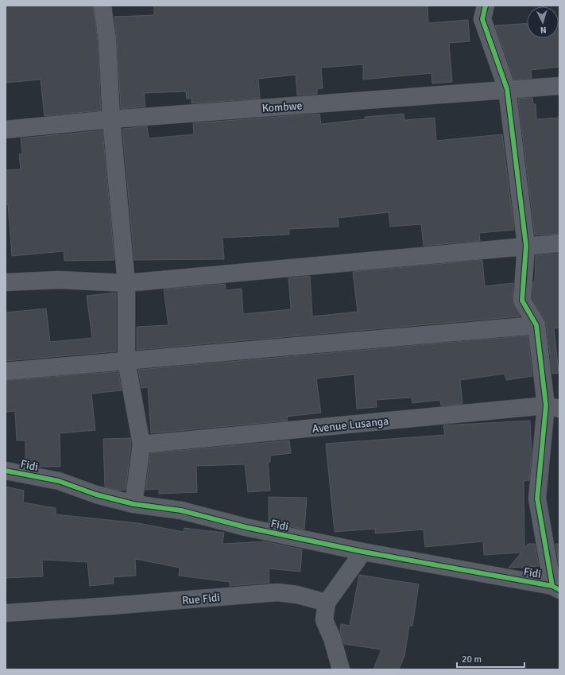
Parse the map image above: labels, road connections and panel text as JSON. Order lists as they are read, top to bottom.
{
  "streets": {
    "street": [
      "Kombwe",
      "Avenue Lusanga",
      "Fidi",
      "Rue Fidi"
    ]
  },
  "scale_bar": "20 m",
  "north": "bottom"
}
